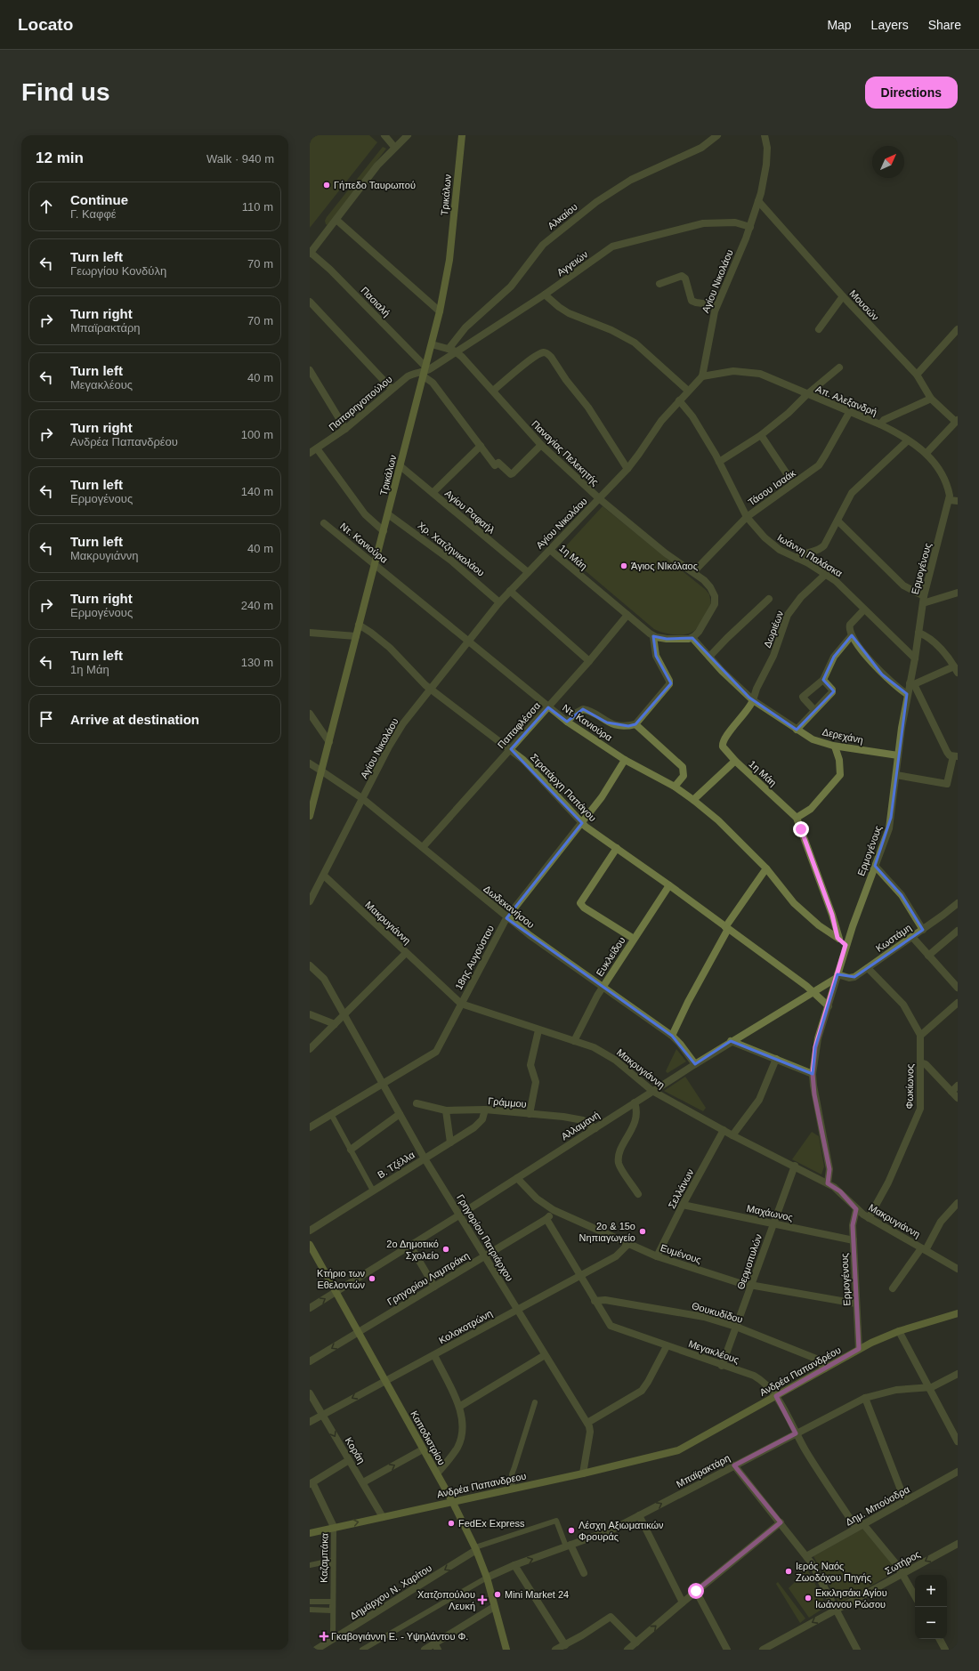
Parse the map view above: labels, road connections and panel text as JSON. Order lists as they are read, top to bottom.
{
  "streets": {
    "main road": [
      "Τρικάλων",
      "Ανδρέα Παπανδρέου",
      "Καποδιστρίου",
      "Ανδρέα Παπανδρεου"
    ],
    "street": [
      "Αλκαίου",
      "Αγγειών",
      "Αγίου Νικολάου",
      "Πασιαλή",
      "Μουσών",
      "Απ. Αλεξανδρή",
      "Παπαρηγοπούλου",
      "Παναγίας Πελεκητής",
      "Τάσου Ισαάκ",
      "Αγίου Ραφαήλ",
      "Ντ. Κανιούρα",
      "Χρ. Χατζηνικολάου",
      "Ιωάννη Παλάσκα",
      "1η Μάη",
      "Ερμογένους",
      "Δωριέων",
      "Παπαφλέσσα",
      "Δερεχάνη",
      "Στρατάρχη Παπάγου",
      "Δωδεκανήσου",
      "Μακρυγιάννη",
      "Κωστάμη",
      "Ευκλείδου",
      "18ης Αυγούστου",
      "Φωκίωνος",
      "Γράμμου",
      "Αλλαμανή",
      "Β. Τζέλλα",
      "Σελλάνων",
      "Μαχάωνος",
      "Γρηγορίου Πατριάρχου",
      "Ευμένους",
      "Θερμοπυλών",
      "Γρηγορίου Λαμπράκη",
      "Θουκυδίδου",
      "Κολοκοτρώνη",
      "Μεγακλέους",
      "Κοράη",
      "Μπαϊρακτάρη",
      "Δημ. Μπούσδρα",
      "Καζαμπάκα",
      "Σωτήρος",
      "Δημάρχου Ν. Χαρίτου"
    ]
  },
  "crossings": [
    ["Τρικάλων", "Αγγειών"],
    ["Τρικάλων", "Πασιαλή"],
    ["Τρικάλων", "Παπαρηγοπούλου"],
    ["Τρικάλων", "Παναγίας Πελεκητής"],
    ["Τρικάλων", "Αγίου Ραφαήλ"],
    ["Τρικάλων", "Ντ. Κανιούρα"],
    ["Τρικάλων", "Χρ. Χατζηνικολάου"],
    ["Τρικάλων", "Στρατάρχη Παπάγου"],
    ["Τρικάλων", "Δωδεκανήσου"],
    ["Αλκαίου", "Παναγίας Πελεκητής"],
    ["Αγγειών", "Αγίου Νικολάου"],
    ["Αγγειών", "Πασιαλή"],
    ["Αγγειών", "Παπαρηγοπούλου"],
    ["Αγγειών", "Παναγίας Πελεκητής"],
    ["Αγίου Νικολάου", "Μουσών"],
    ["Αγίου Νικολάου", "Απ. Αλεξανδρή"],
    ["Αγίου Νικολάου", "Παναγίας Πελεκητής"],
    ["Αγίου Νικολάου", "Αγίου Ραφαήλ"],
    ["Αγίου Νικολάου", "Ντ. Κανιούρα"],
    ["Αγίου Νικολάου", "Χρ. Χατζηνικολάου"],
    ["Αγίου Νικολάου", "Ιωάννη Παλάσκα"],
    ["Αγίου Νικολάου", "1η Μάη"],
    ["Αγίου Νικολάου", "Στρατάρχη Παπάγου"],
    ["Αγίου Νικολάου", "Δωδεκανήσου"],
    ["Αγίου Νικολάου", "Μακρυγιάννη"],
    ["Πασιαλή", "Παπαρηγοπούλου"],
    ["Πασιαλή", "Παναγίας Πελεκητής"],
    ["Απ. Αλεξανδρή", "Τάσου Ισαάκ"],
    ["Απ. Αλεξανδρή", "Ερμογένους"],
    ["Παναγίας Πελεκητής", "Τάσου Ισαάκ"],
    ["Τάσου Ισαάκ", "Ιωάννη Παλάσκα"],
    ["Ντ. Κανιούρα", "1η Μάη"],
    ["Ντ. Κανιούρα", "Παπαφλέσσα"],
    ["Ντ. Κανιούρα", "18ης Αυγούστου"],
    ["Ιωάννη Παλάσκα", "Ερμογένους"],
    ["Ιωάννη Παλάσκα", "Δωριέων"],
    ["1η Μάη", "Δωριέων"],
    ["1η Μάη", "Παπαφλέσσα"],
    ["1η Μάη", "Δερεχάνη"],
    ["Ερμογένους", "Δερεχάνη"],
    ["Ερμογένους", "Στρατάρχη Παπάγου"],
    ["Ερμογένους", "Μακρυγιάννη"],
    ["Ερμογένους", "Κωστάμη"],
    ["Ερμογένους", "Αλλαμανή"],
    ["Ερμογένους", "Μαχάωνος"],
    ["Ερμογένους", "Ευμένους"],
    ["Ερμογένους", "Ανδρέα Παπανδρέου"],
    ["Δωριέων", "Δερεχάνη"],
    ["Παπαφλέσσα", "Στρατάρχη Παπάγου"],
    ["Παπαφλέσσα", "Δωδεκανήσου"],
    ["Στρατάρχη Παπάγου", "Ευκλείδου"],
    ["Στρατάρχη Παπάγου", "18ης Αυγούστου"],
    ["Στρατάρχη Παπάγου", "Αλλαμανή"],
    ["Δωδεκανήσου", "Ευκλείδου"],
    ["Δωδεκανήσου", "18ης Αυγούστου"],
    ["Δωδεκανήσου", "Αλλαμανή"],
    ["Μακρυγιάννη", "Ευκλείδου"],
    ["Μακρυγιάννη", "18ης Αυγούστου"],
    ["Μακρυγιάννη", "Φωκίωνος"],
    ["Μακρυγιάννη", "Αλλαμανή"],
    ["Μακρυγιάννη", "Σελλάνων"],
    ["Μακρυγιάννη", "Θερμοπυλών"],
    ["Κωστάμη", "Αλλαμανή"],
    ["18ης Αυγούστου", "Γρηγορίου Πατριάρχου"],
    ["Γράμμου", "Αλλαμανή"],
    ["Γράμμου", "Β. Τζέλλα"],
    ["Αλλαμανή", "Γρηγορίου Πατριάρχου"],
    ["Αλλαμανή", "Ευμένους"],
    ["Αλλαμανή", "Καποδιστρίου"],
    ["Β. Τζέλλα", "Γρηγορίου Πατριάρχου"],
    ["Σελλάνων", "Μαχάωνος"],
    ["Σελλάνων", "Ευμένους"],
    ["Μαχάωνος", "Θερμοπυλών"],
    ["Γρηγορίου Πατριάρχου", "Γρηγορίου Λαμπράκη"],
    ["Γρηγορίου Πατριάρχου", "Κολοκοτρώνη"],
    ["Γρηγορίου Πατριάρχου", "Ανδρέα Παπανδρεου"],
    ["Ευμένους", "Θερμοπυλών"],
    ["Ευμένους", "Γρηγορίου Λαμπράκη"],
    ["Ευμένους", "Κολοκοτρώνη"],
    ["Θερμοπυλών", "Θουκυδίδου"],
    ["Θερμοπυλών", "Μεγακλέους"],
    ["Γρηγορίου Λαμπράκη", "Μεγακλέους"],
    ["Γρηγορίου Λαμπράκη", "Καποδιστρίου"],
    ["Θουκυδίδου", "Μεγακλέους"],
    ["Θουκυδίδου", "Ανδρέα Παπανδρέου"],
    ["Κολοκοτρώνη", "Μεγακλέους"],
    ["Κολοκοτρώνη", "Καποδιστρίου"],
    ["Κολοκοτρώνη", "Κοράη"],
    ["Μεγακλέους", "Ανδρέα Παπανδρέου"],
    ["Μεγακλέους", "Μπαϊρακτάρη"],
    ["Μεγακλέους", "Δημ. Μπούσδρα"],
    ["Μεγακλέους", "Σωτήρος"],
    ["Ανδρέα Παπανδρέου", "Ανδρέα Παπανδρεου"],
    ["Καποδιστρίου", "Μπαϊρακτάρη"],
    ["Καποδιστρίου", "Ανδρέα Παπανδρεου"],
    ["Καποδιστρίου", "Δημάρχου Ν. Χαρίτου"],
    ["Κοράη", "Ανδρέα Παπανδρεου"],
    ["Μπαϊρακτάρη", "Δημάρχου Ν. Χαρίτου"],
    ["Ανδρέα Παπανδρεου", "Καζαμπάκα"],
    ["Καζαμπάκα", "Δημάρχου Ν. Χαρίτου"]
  ],
  "one_way": ["Κοράη", "Σωτήρος"],
  "places": {
    "other": [
      "Γήπεδο Ταυρωπού",
      "Άγιος ΝΙκόλαος",
      "2ο & 15ο Νηπιαγωγείο",
      "2ο Δημοτικό Σχολείο",
      "Κτήριο των Εθελοντών",
      "FedEx Express",
      "Λέσχη Αξιωματικών Φρουράς",
      "Ιερός Ναός Ζωοδόχου Πηγής",
      "Mini Market 24",
      "Εκκλησάκι Αγίου Ιωάννου Ρώσου"
    ],
    "health": ["Χατζοπούλου Λευκή", "Γκαβογιάννη Ε. - Υψηλάντου Φ."]
  },
  "north": "top right",
  "page": {
    "header": "Locato",
    "nav": ["Map", "Layers", "Share"],
    "buttons": "Directions",
    "title": "Find us",
    "heading": ["12 min", "Walk · 940 m"],
    "list": [
      ["Continue", "Γ. Καφφέ", "110 m"],
      ["Turn left", "Γεωργίου Κονδύλη", "70 m"],
      ["Turn right", "Μπαϊρακτάρη", "70 m"],
      ["Turn left", "Μεγακλέους", "40 m"],
      ["Turn right", "Ανδρέα Παπανδρέου", "100 m"],
      ["Turn left", "Ερμογένους", "140 m"],
      ["Turn left", "Μακρυγιάννη", "40 m"],
      ["Turn right", "Ερμογένους", "240 m"],
      ["Turn left", "1η Μάη", "130 m"],
      "Arrive at destination"
    ],
    "map_buttons": ["+", "−"]
  }
}
